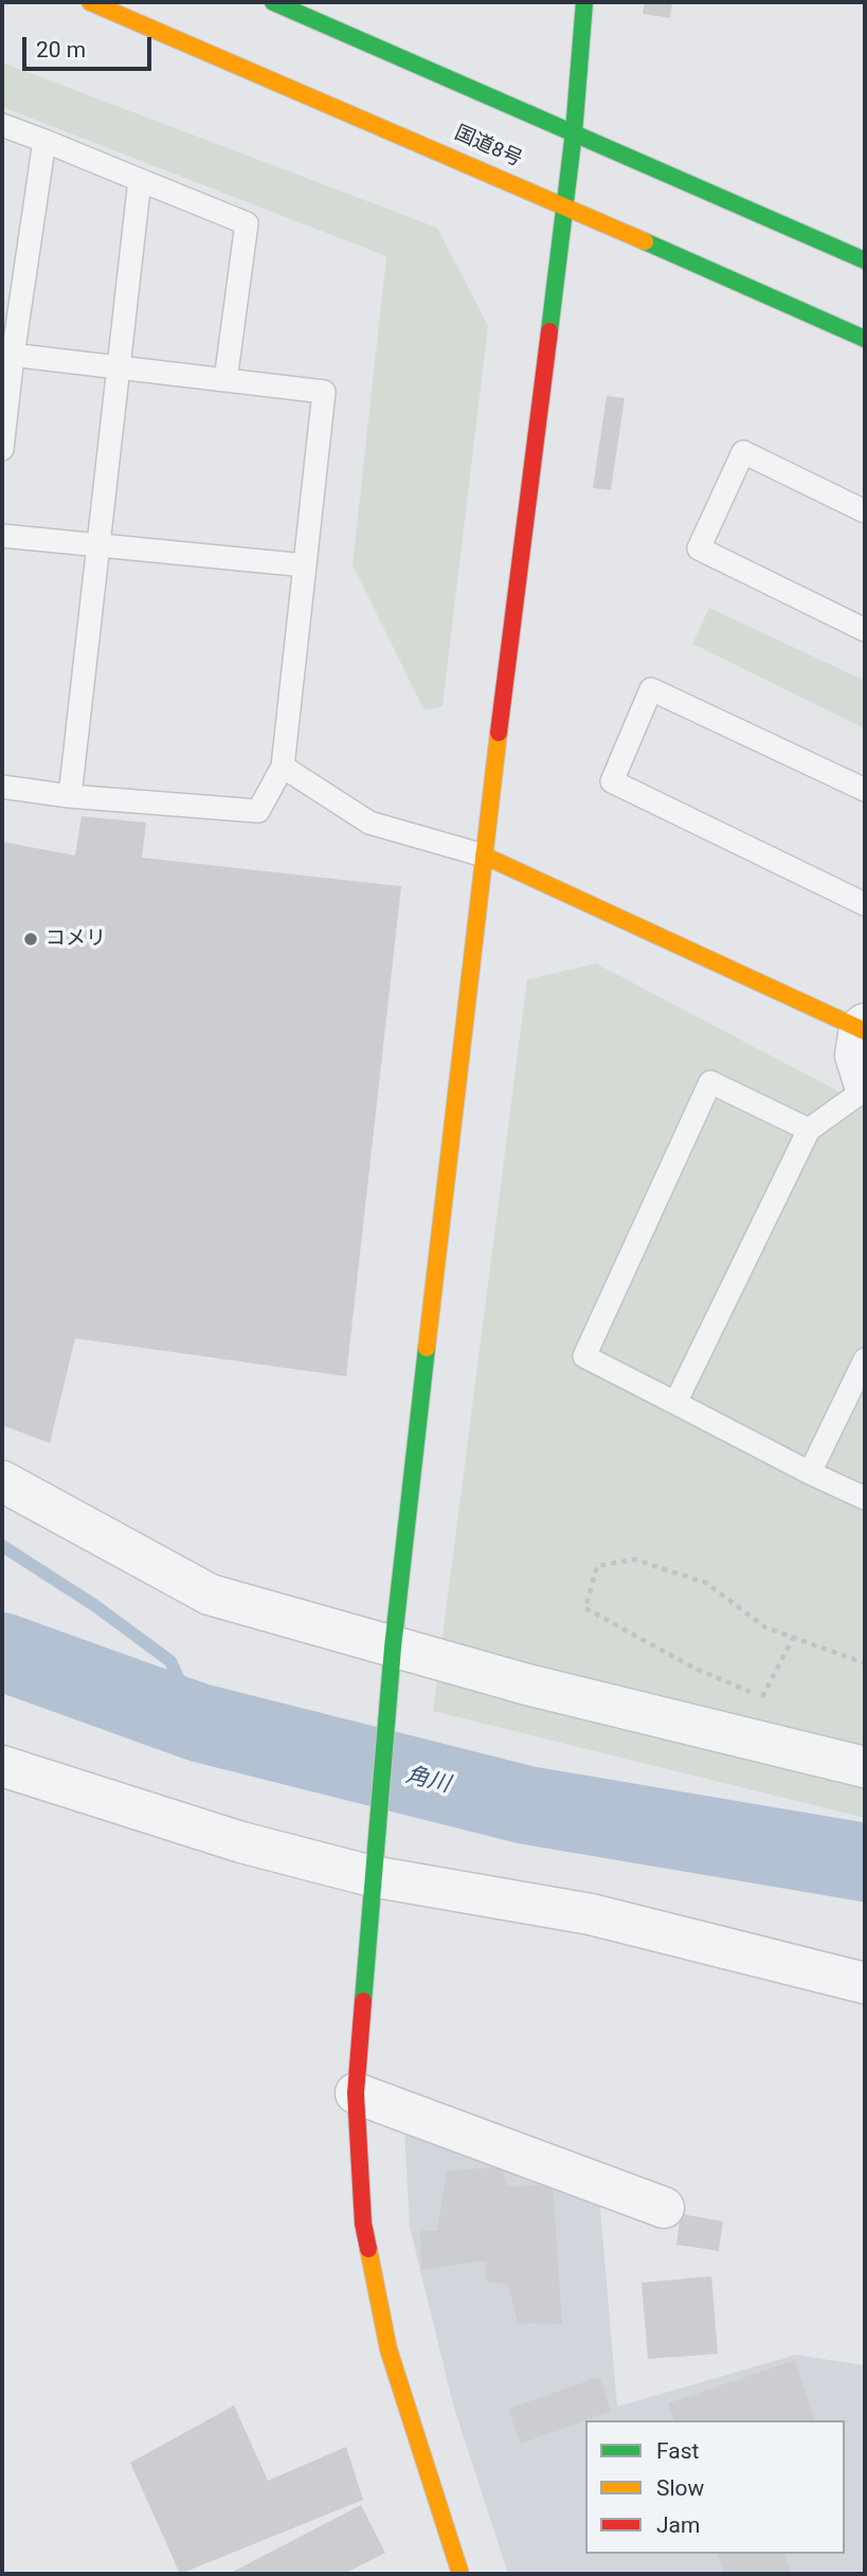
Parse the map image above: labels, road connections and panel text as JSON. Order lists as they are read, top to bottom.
{
  "streets": {
    "main road": ["国道8号"]
  },
  "water": ["角川"],
  "places": ["コメリ"],
  "legend": ["Fast", "Slow", "Jam"],
  "scale_bar": "20 m"
}
